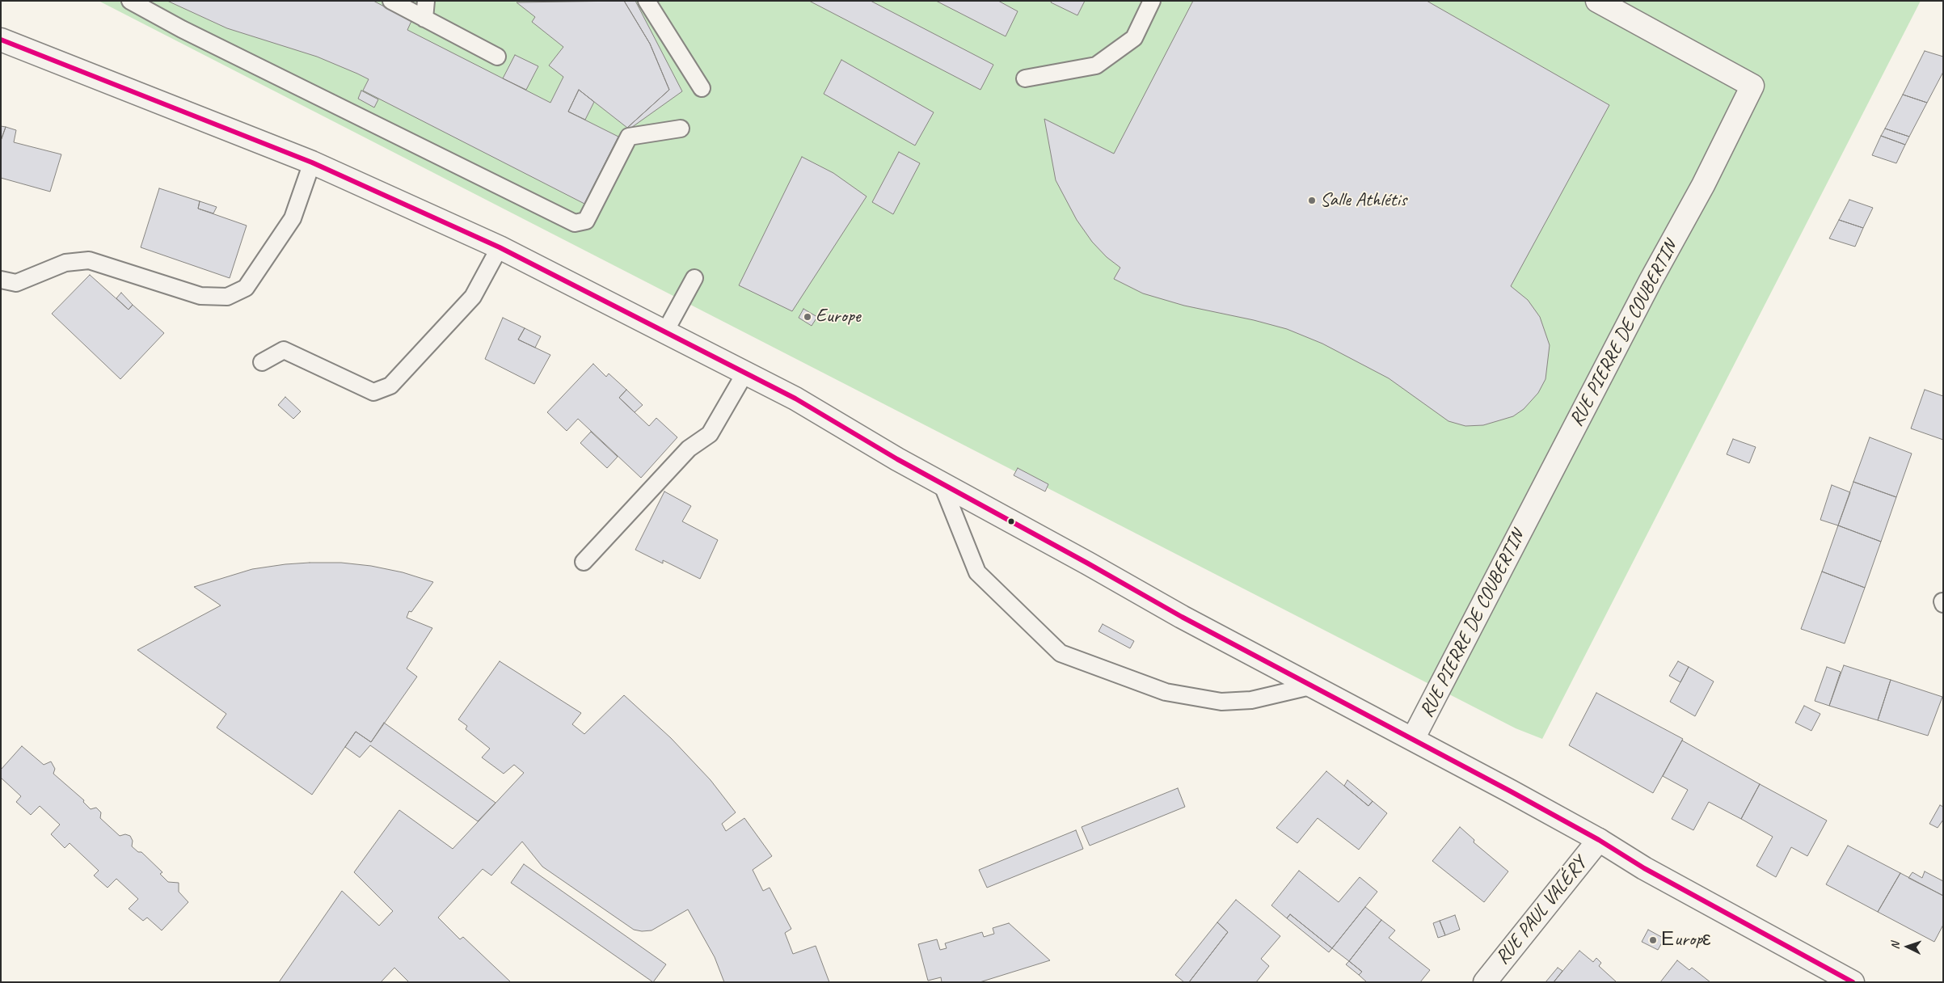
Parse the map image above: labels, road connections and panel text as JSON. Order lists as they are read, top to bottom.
{
  "streets": {
    "street": ["RUE PIERRE DE COUBERTIN", "RUE PAUL VALÉRY"]
  },
  "places": ["Salle Athlétis", "Europe", "Εuropε"],
  "north": "left"
}
